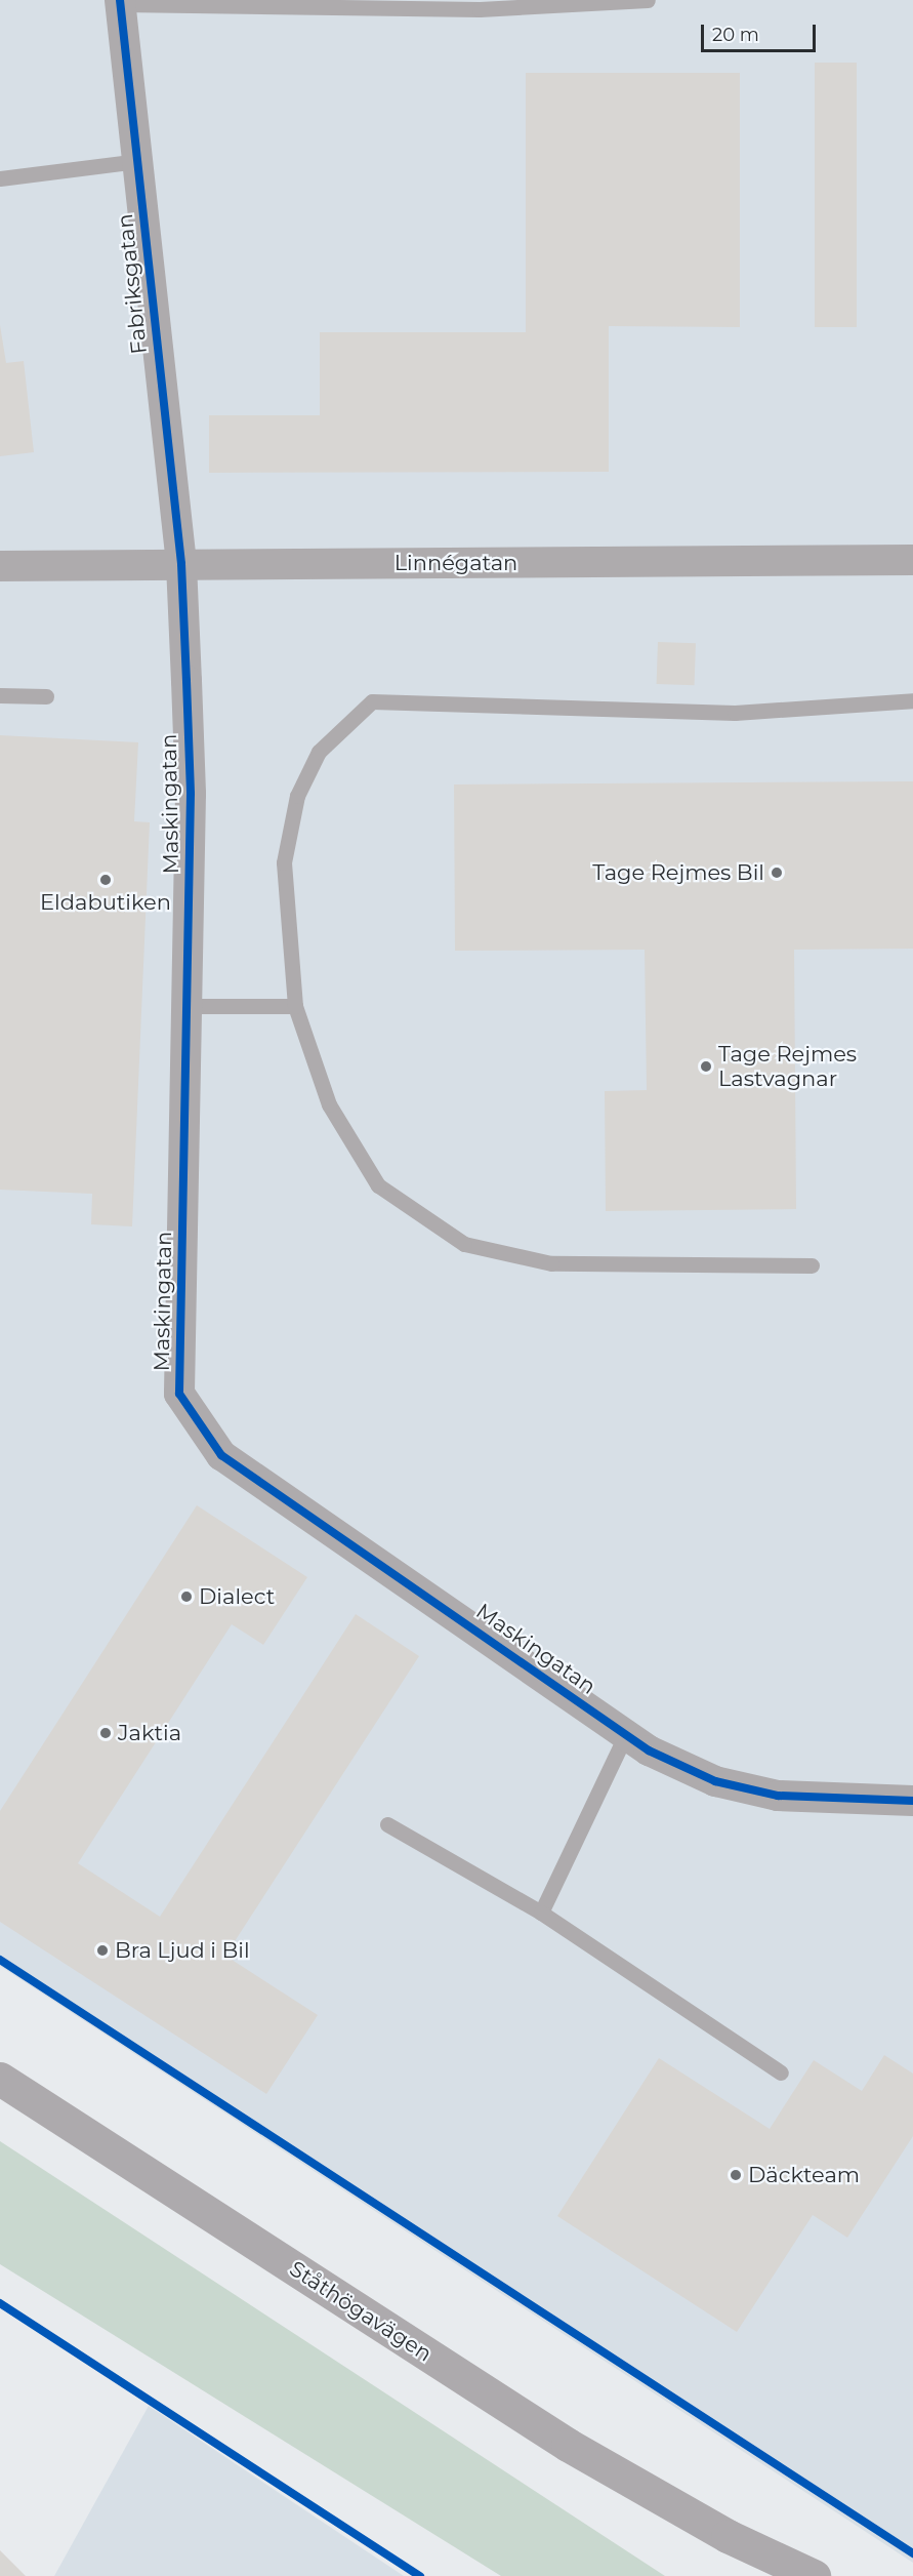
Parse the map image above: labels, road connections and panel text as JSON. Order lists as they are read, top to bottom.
{
  "streets": {
    "main road": ["Ståthögavägen"],
    "street": ["Fabriksgatan", "Linnégatan", "Maskingatan"]
  },
  "crossings": [
    ["Fabriksgatan", "Linnégatan"],
    ["Fabriksgatan", "Maskingatan"],
    ["Linnégatan", "Maskingatan"]
  ],
  "places": [
    "Tage Rejmes Bil",
    "Eldabutiken",
    "Tage Rejmes Lastvagnar",
    "Dialect",
    "Jaktia",
    "Bra Ljud i Bil",
    "Däckteam"
  ],
  "scale_bar": "20 m"
}
